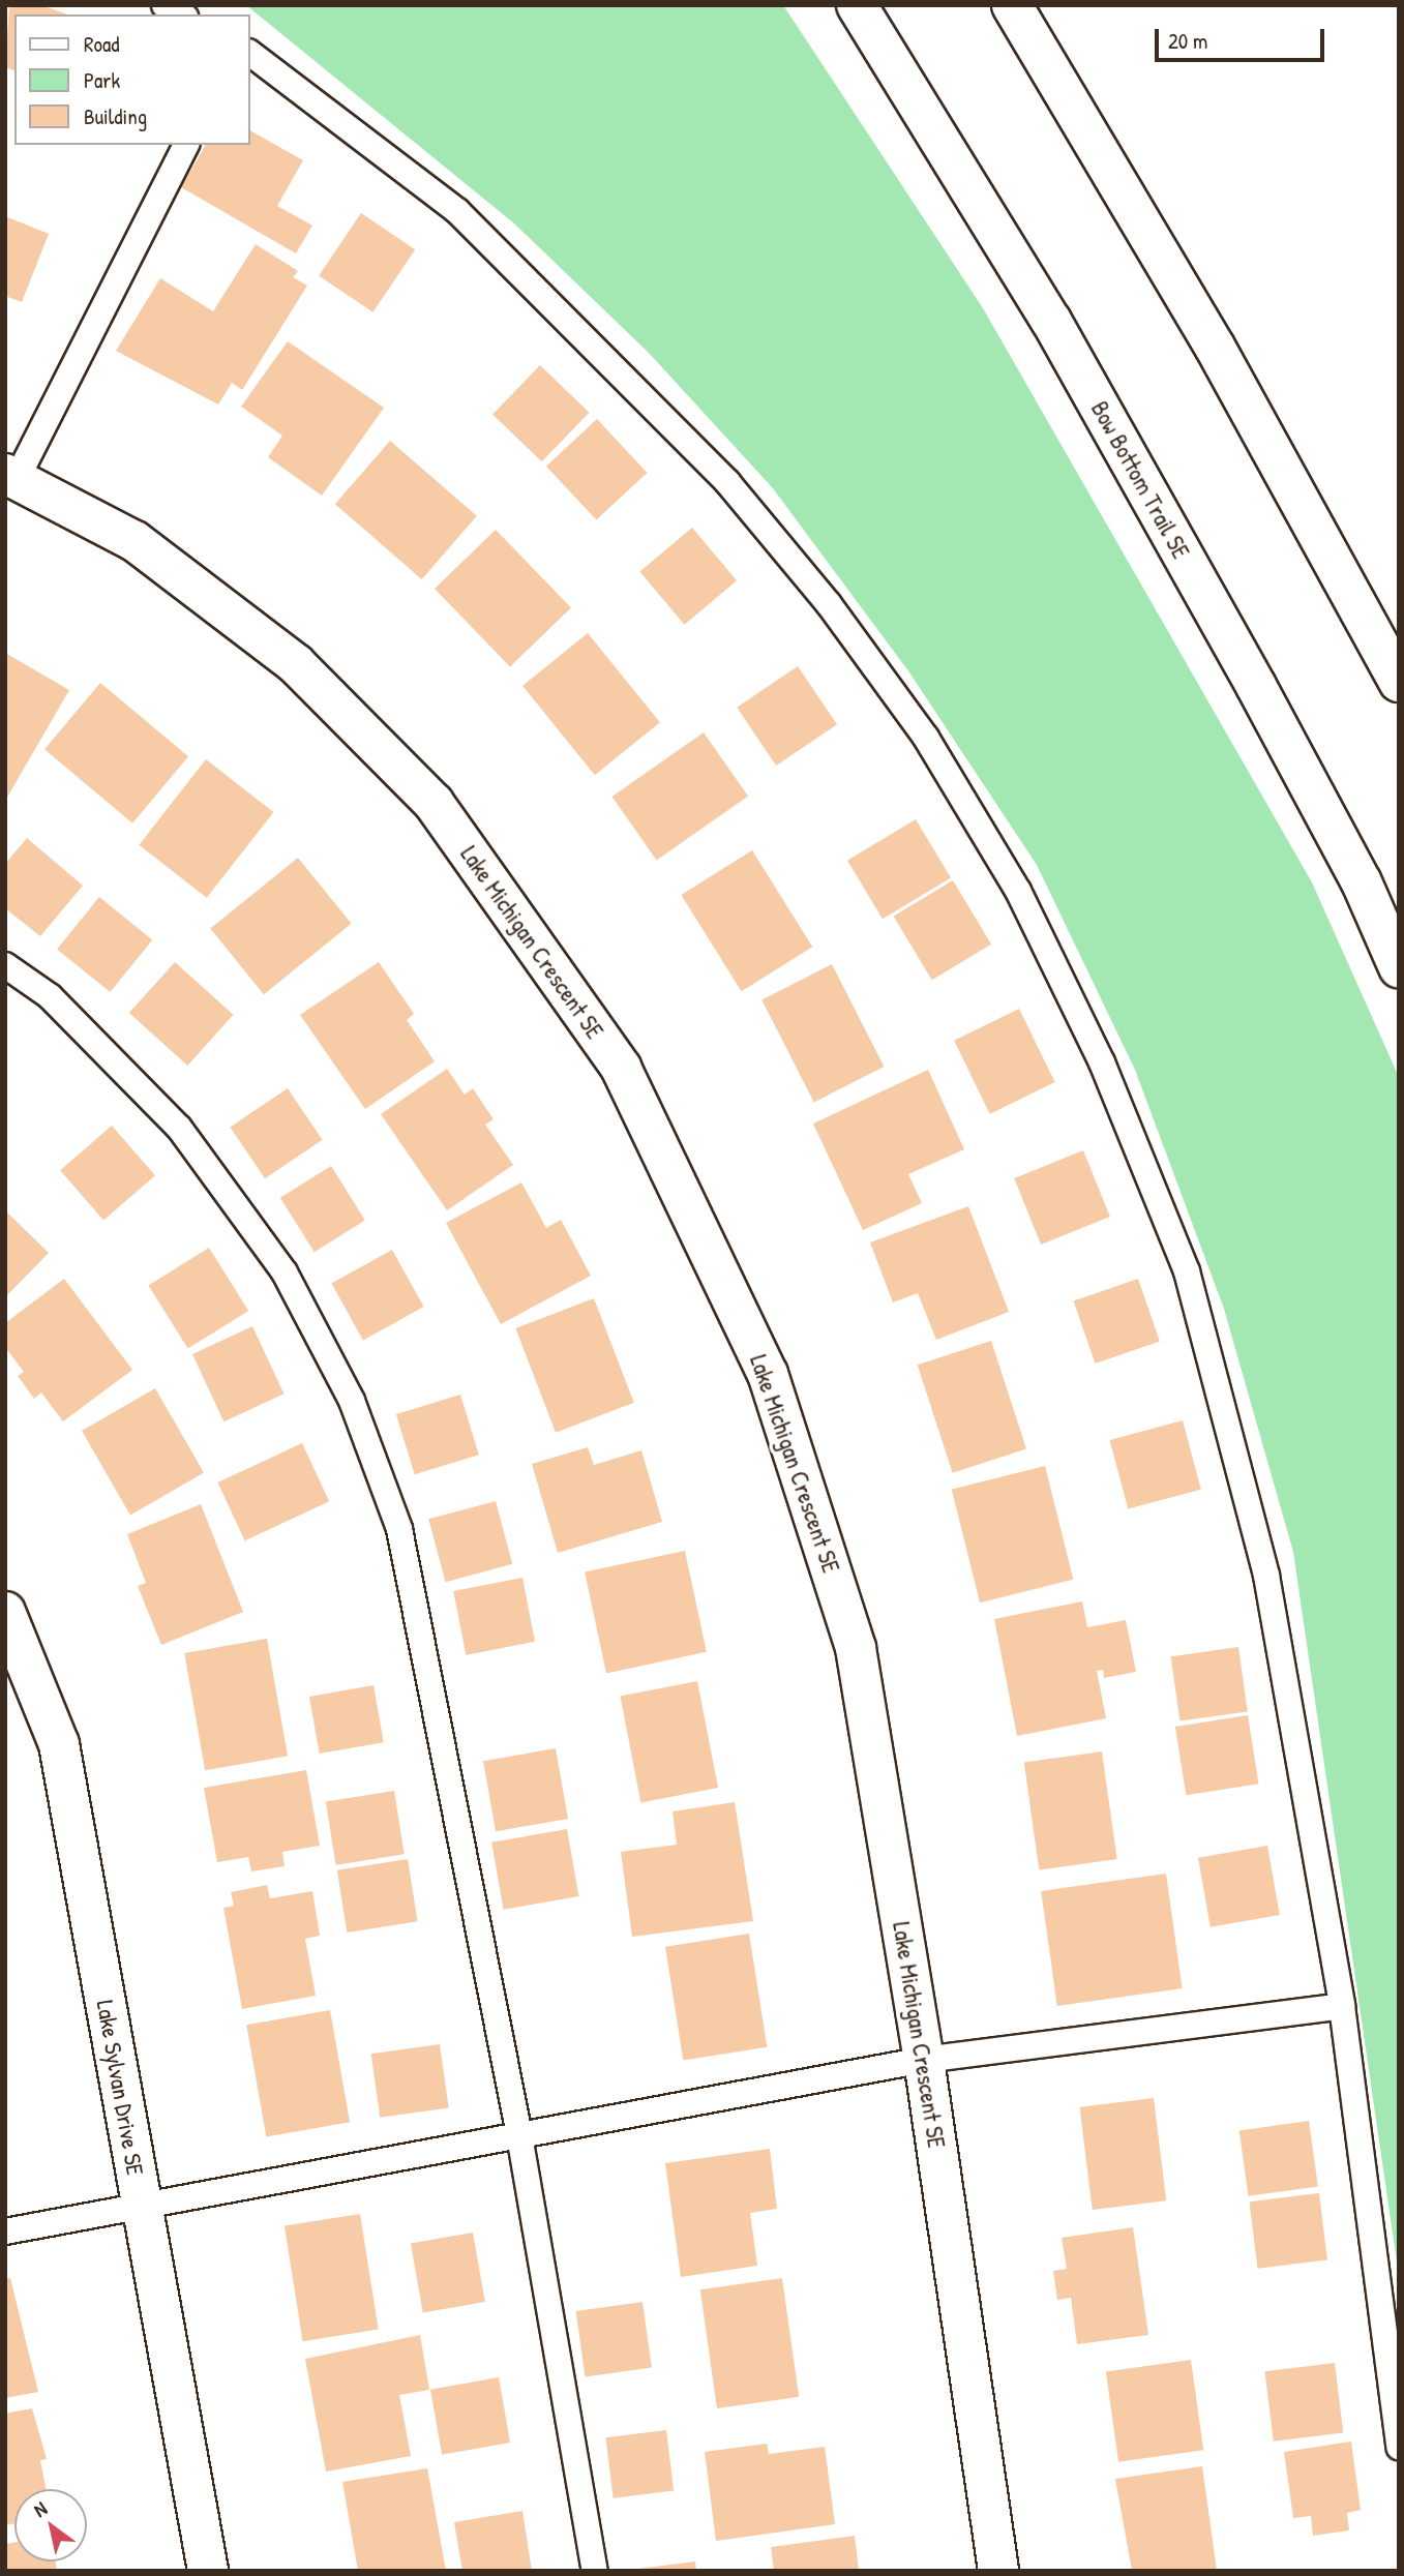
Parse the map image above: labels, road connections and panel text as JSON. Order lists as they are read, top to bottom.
{
  "streets": {
    "main road": ["Bow Bottom Trail SE", "Lake Michigan Crescent SE", "Lake Sylvan Drive SE"]
  },
  "legend": ["Road", "Park", "Building"],
  "scale_bar": "20 m",
  "north": "top left"
}
